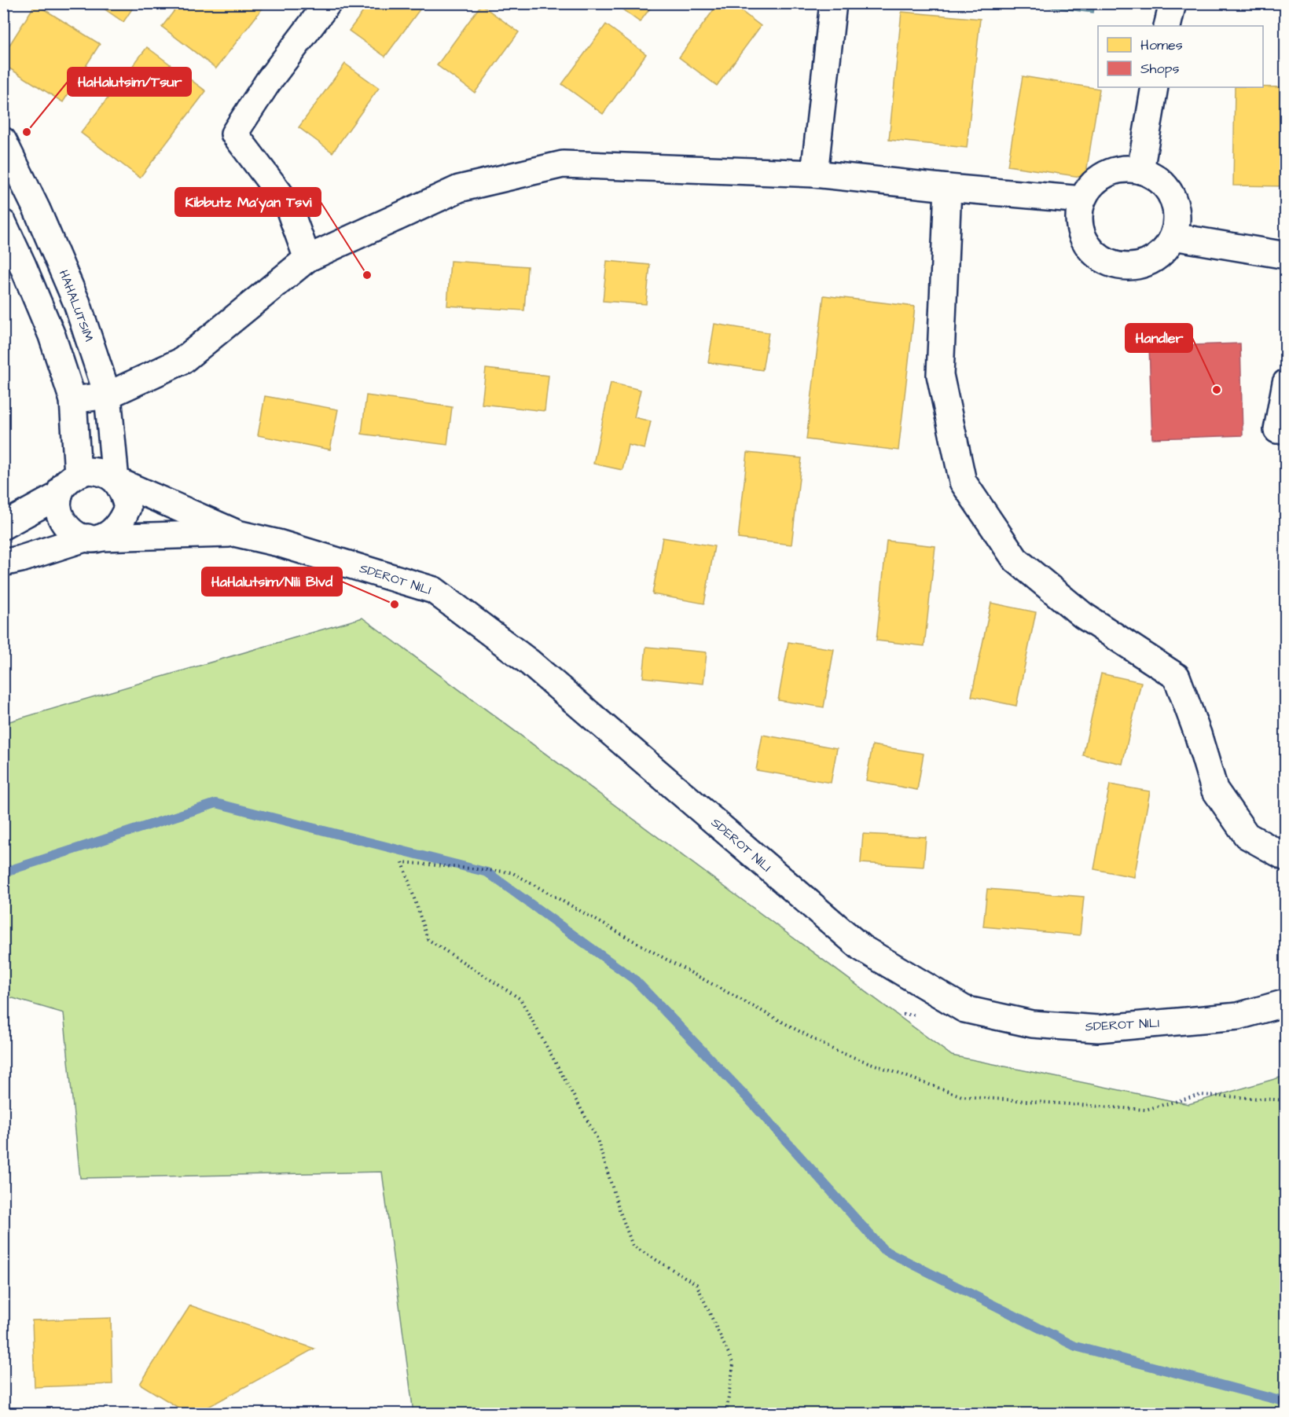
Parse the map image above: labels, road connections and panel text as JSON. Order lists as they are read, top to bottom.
{
  "streets": {
    "street": ["HAHALUTSIM", "SDEROT NILI"]
  },
  "crossings": [
    ["HAHALUTSIM", "SDEROT NILI"]
  ],
  "places": [
    "HaHalutsim/Tsur",
    "Kibbutz Ma'yan Tsvi",
    "Handler",
    "HaHalutsim/Nili Blvd"
  ],
  "legend": ["Homes", "Shops"]
}
